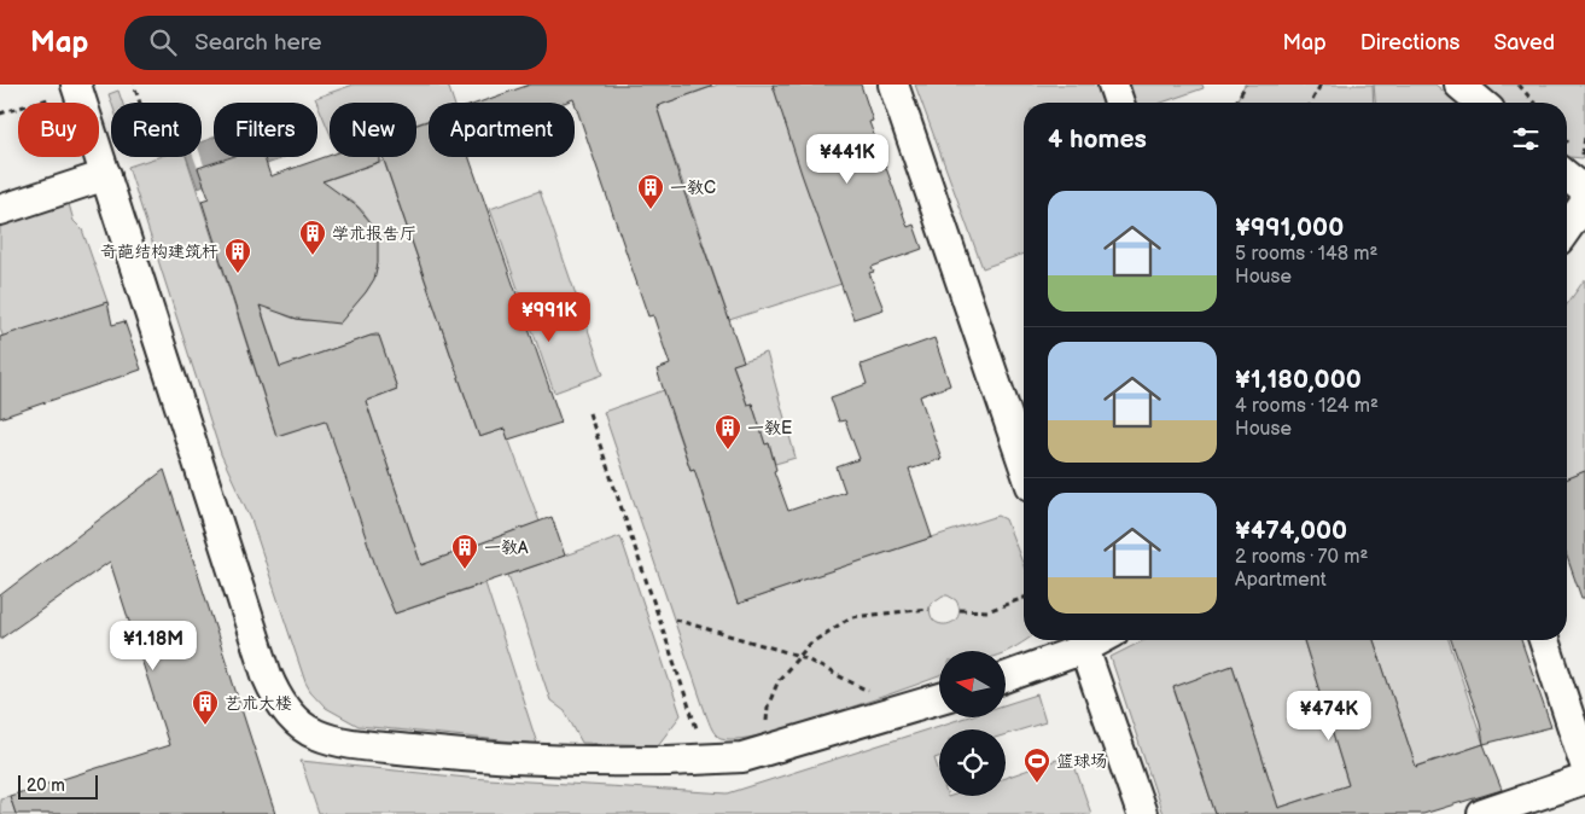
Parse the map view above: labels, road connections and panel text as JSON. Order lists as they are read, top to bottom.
{
  "places": {
    "building": [
      "一教C",
      "学术报告厅",
      "奇葩结构建筑杆",
      "一教E",
      "一教A",
      "艺术大楼"
    ],
    "sports": ["篮球场"]
  },
  "scale_bar": "20 m",
  "north": "left",
  "page": {
    "header": "Map",
    "search": "Search here",
    "nav": ["Map", "Directions", "Saved"],
    "chip": [
      "Buy",
      "Rent",
      "Filters",
      "New",
      "Apartment"
    ],
    "heading": "4 homes",
    "price": [
      "¥441K",
      "¥991K",
      "¥1.18M",
      "¥474K"
    ],
    "list": [
      {
        "name": "¥991,000",
        "note": "5 rooms · 148 m² · House"
      },
      {
        "name": "¥1,180,000",
        "note": "4 rooms · 124 m² · House"
      },
      {
        "name": "¥474,000",
        "note": "2 rooms · 70 m² · Apartment"
      }
    ],
    "scale": "20 m"
  }
}
